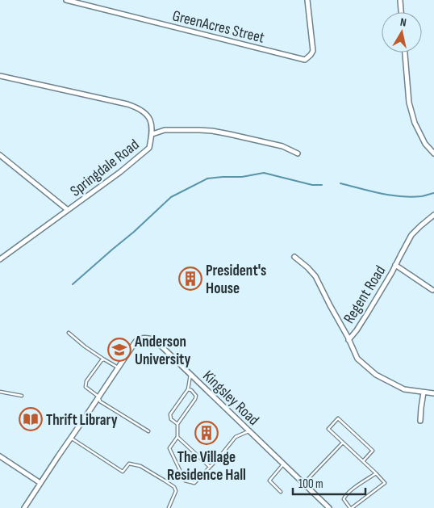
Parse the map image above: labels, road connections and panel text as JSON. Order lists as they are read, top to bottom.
{
  "streets": {
    "street": [
      "GreenAcres Street",
      "Springdale Road",
      "Regent Road",
      "Kingsley Road"
    ]
  },
  "places": {
    "building": ["President's House", "The Village Residence Hall"],
    "school or university": ["Anderson University"],
    "library": ["Thrift Library"]
  },
  "scale_bar": "100 m",
  "north": "top"
}
